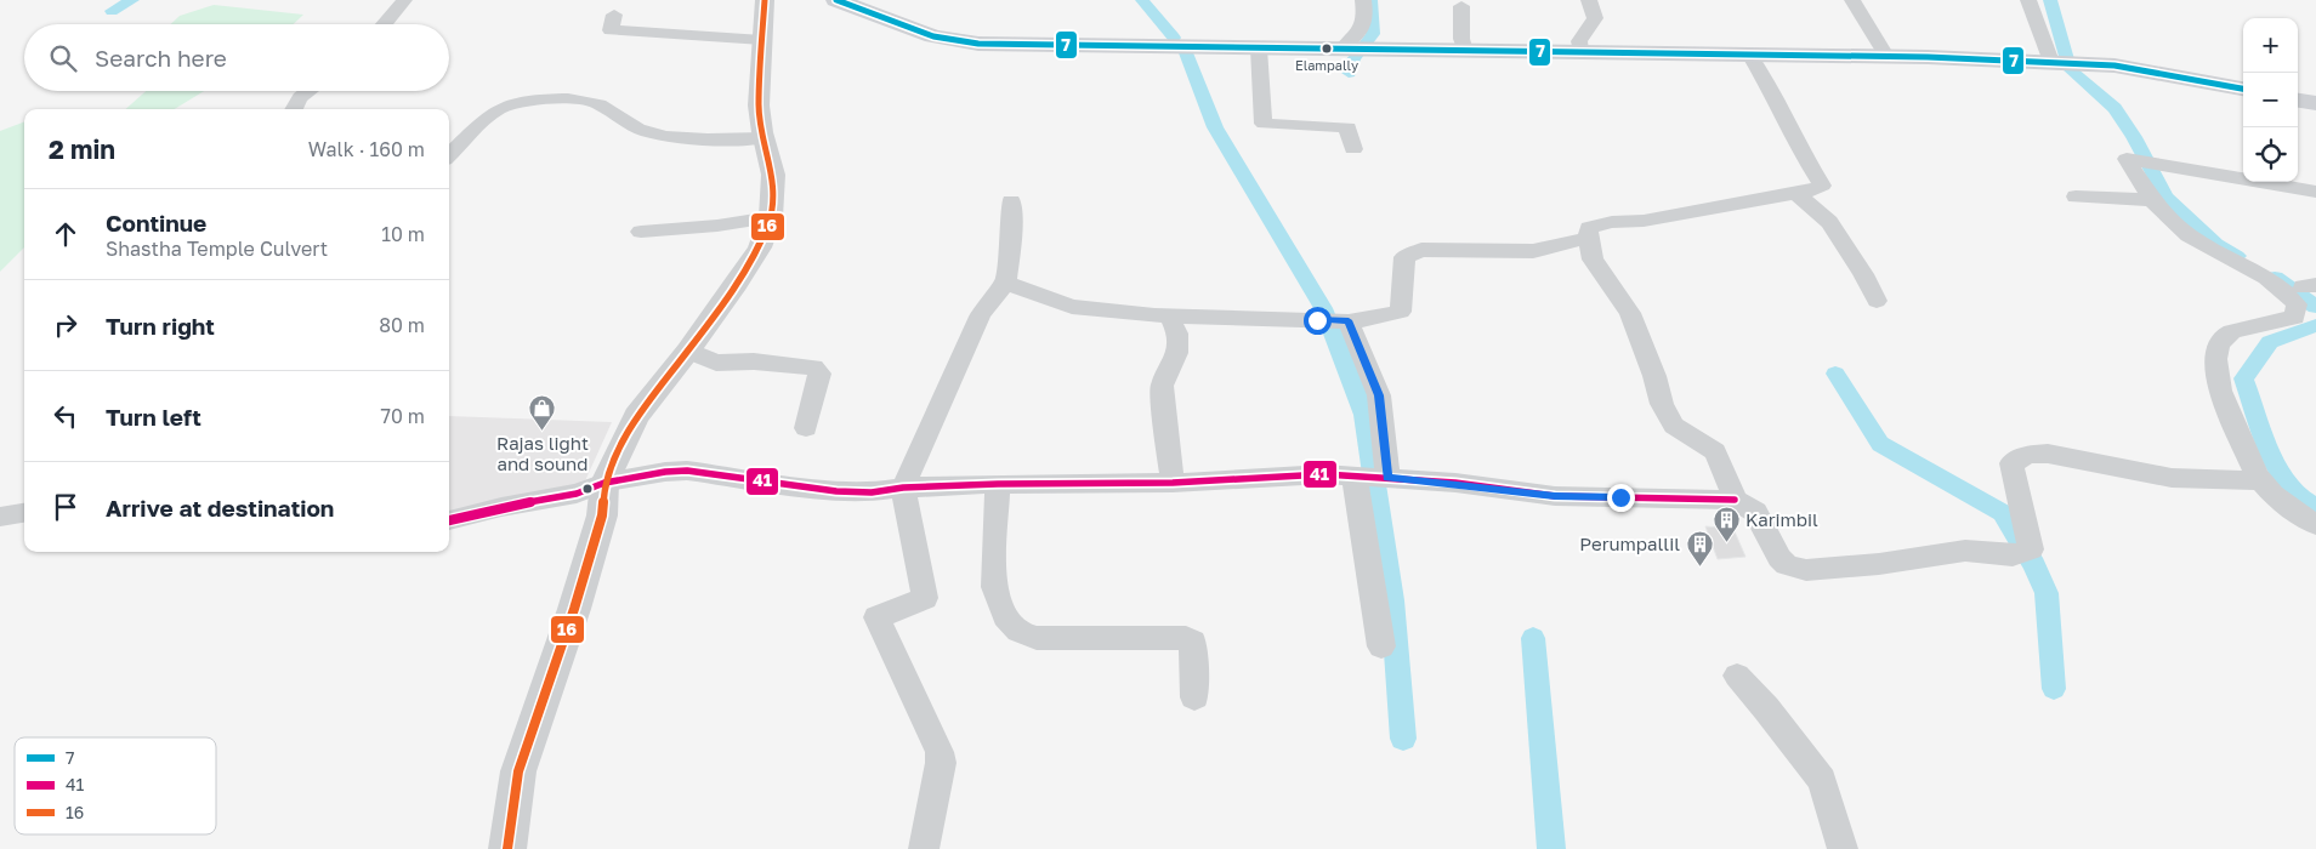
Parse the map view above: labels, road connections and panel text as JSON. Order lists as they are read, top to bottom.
{
  "places": {
    "other": ["Elampally"],
    "shop": ["Rajas light and sound"],
    "building": ["Karimbil", "Perumpallil"]
  },
  "lines": ["transit line 7", "transit line 16", "transit line 41"],
  "legend": ["7", "41", "16"],
  "page": {
    "map_buttons": ["+", "−"],
    "search": "Search here",
    "heading": ["2 min", "Walk · 160 m"],
    "list": [
      ["Continue", "Shastha Temple Culvert", "10 m"],
      ["Turn right", "80 m"],
      ["Turn left", "70 m"],
      "Arrive at destination"
    ]
  }
}
